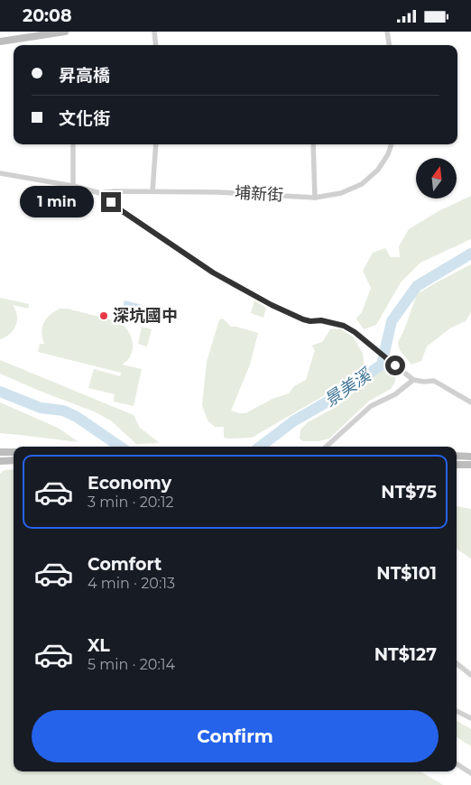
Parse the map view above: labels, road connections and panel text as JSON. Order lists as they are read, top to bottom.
{
  "streets": {
    "street": ["埔新街"]
  },
  "water": ["景美溪"],
  "places": ["深坑國中"],
  "north": "top",
  "page": {
    "status": "20:08",
    "banner": ["昇高橋", "文化街"],
    "bubble": "1 min",
    "list": [
      {
        "name": "Economy",
        "note": "3 min · 20:12",
        "value": "NT$75"
      },
      {
        "name": "Comfort",
        "note": "4 min · 20:13",
        "value": "NT$101"
      },
      {
        "name": "XL",
        "note": "5 min · 20:14",
        "value": "NT$127"
      }
    ],
    "buttons": "Confirm"
  }
}
